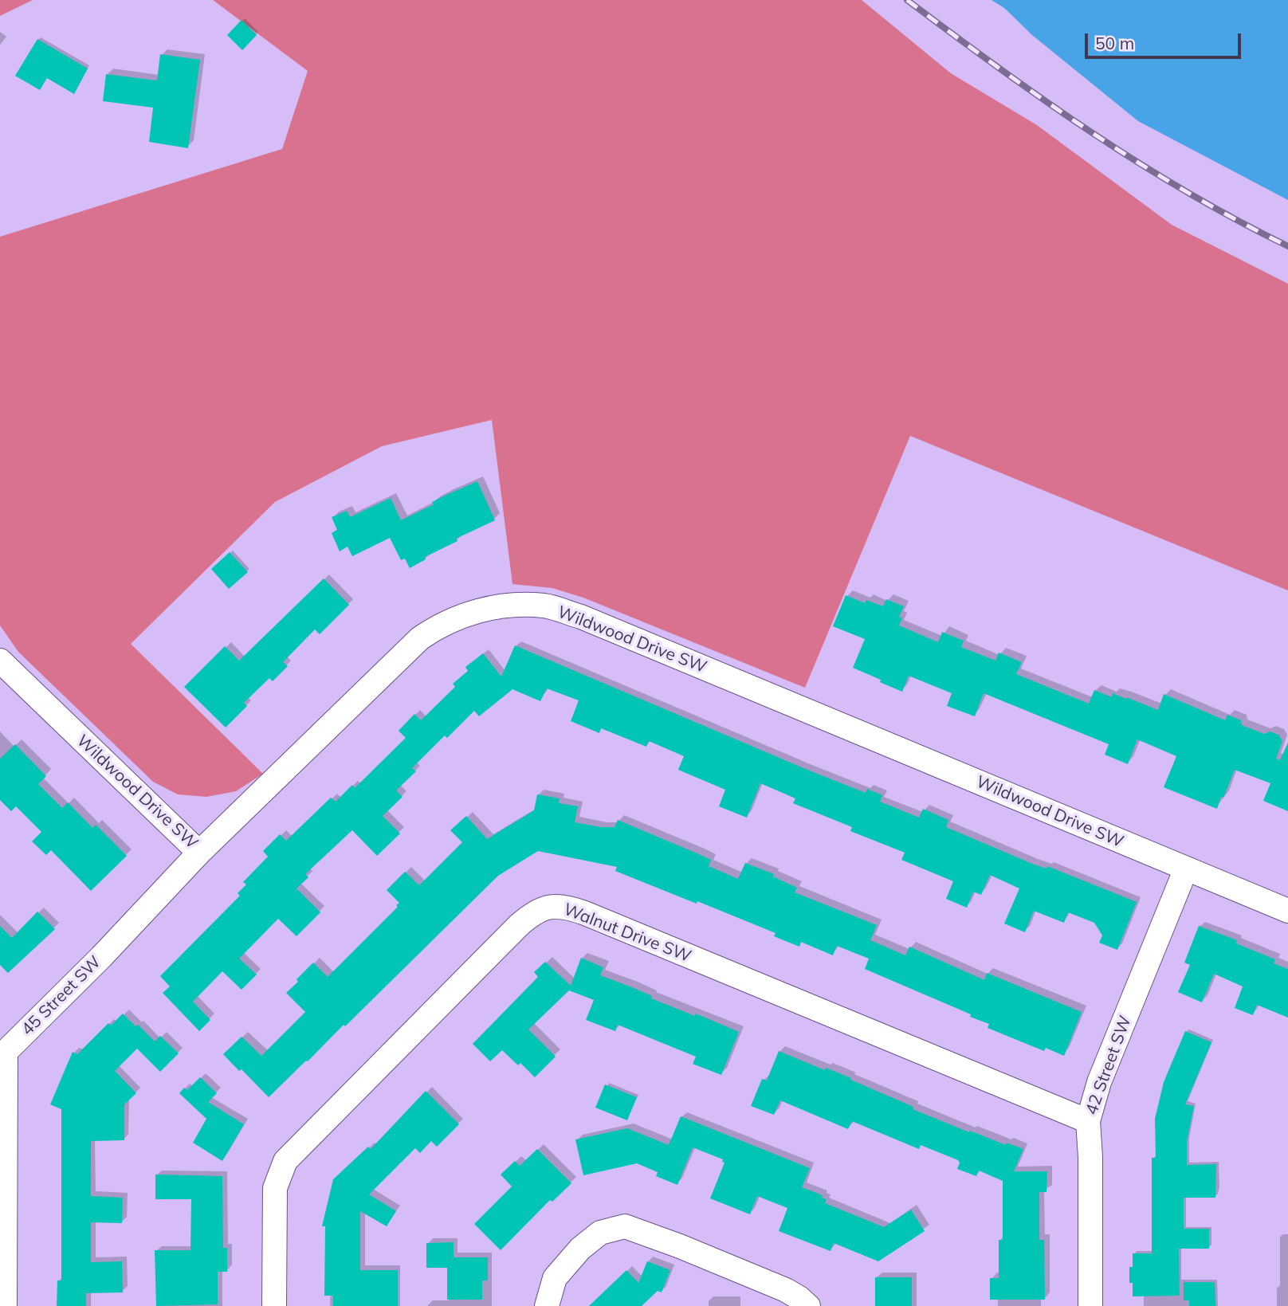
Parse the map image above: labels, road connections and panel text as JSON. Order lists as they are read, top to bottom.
{
  "streets": {
    "street": [
      "Wildwood Drive SW",
      "Walnut Drive SW",
      "45 Street SW",
      "42 Street SW"
    ]
  },
  "crossings": [
    ["Wildwood Drive SW", "45 Street SW"],
    ["Wildwood Drive SW", "42 Street SW"],
    ["Walnut Drive SW", "42 Street SW"]
  ],
  "scale_bar": "50 m"
}
